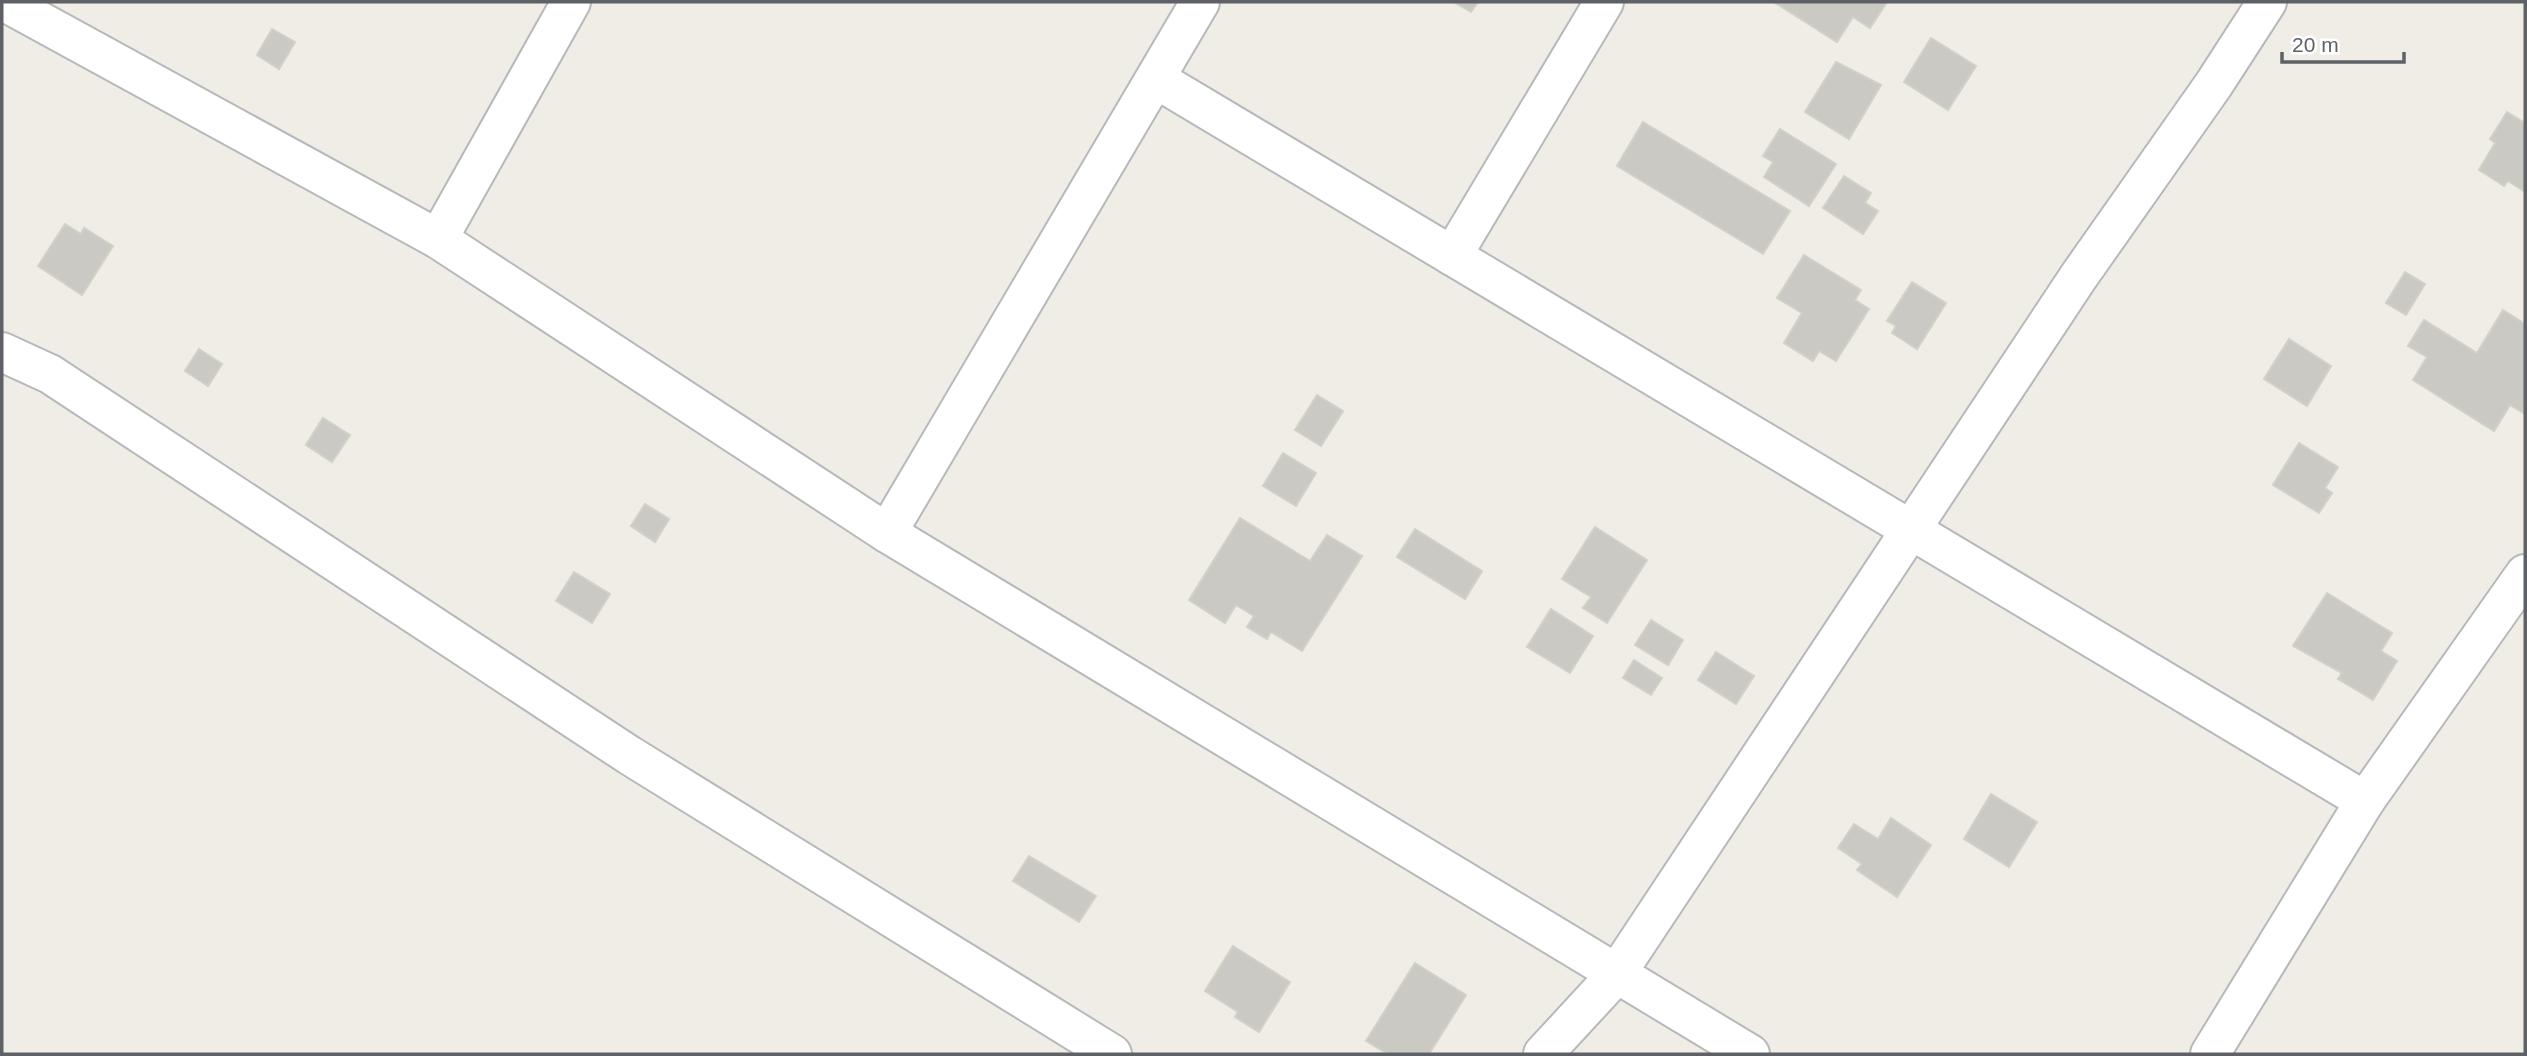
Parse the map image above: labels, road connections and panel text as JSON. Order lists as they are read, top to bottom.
{
  "scale_bar": "20 m"
}
